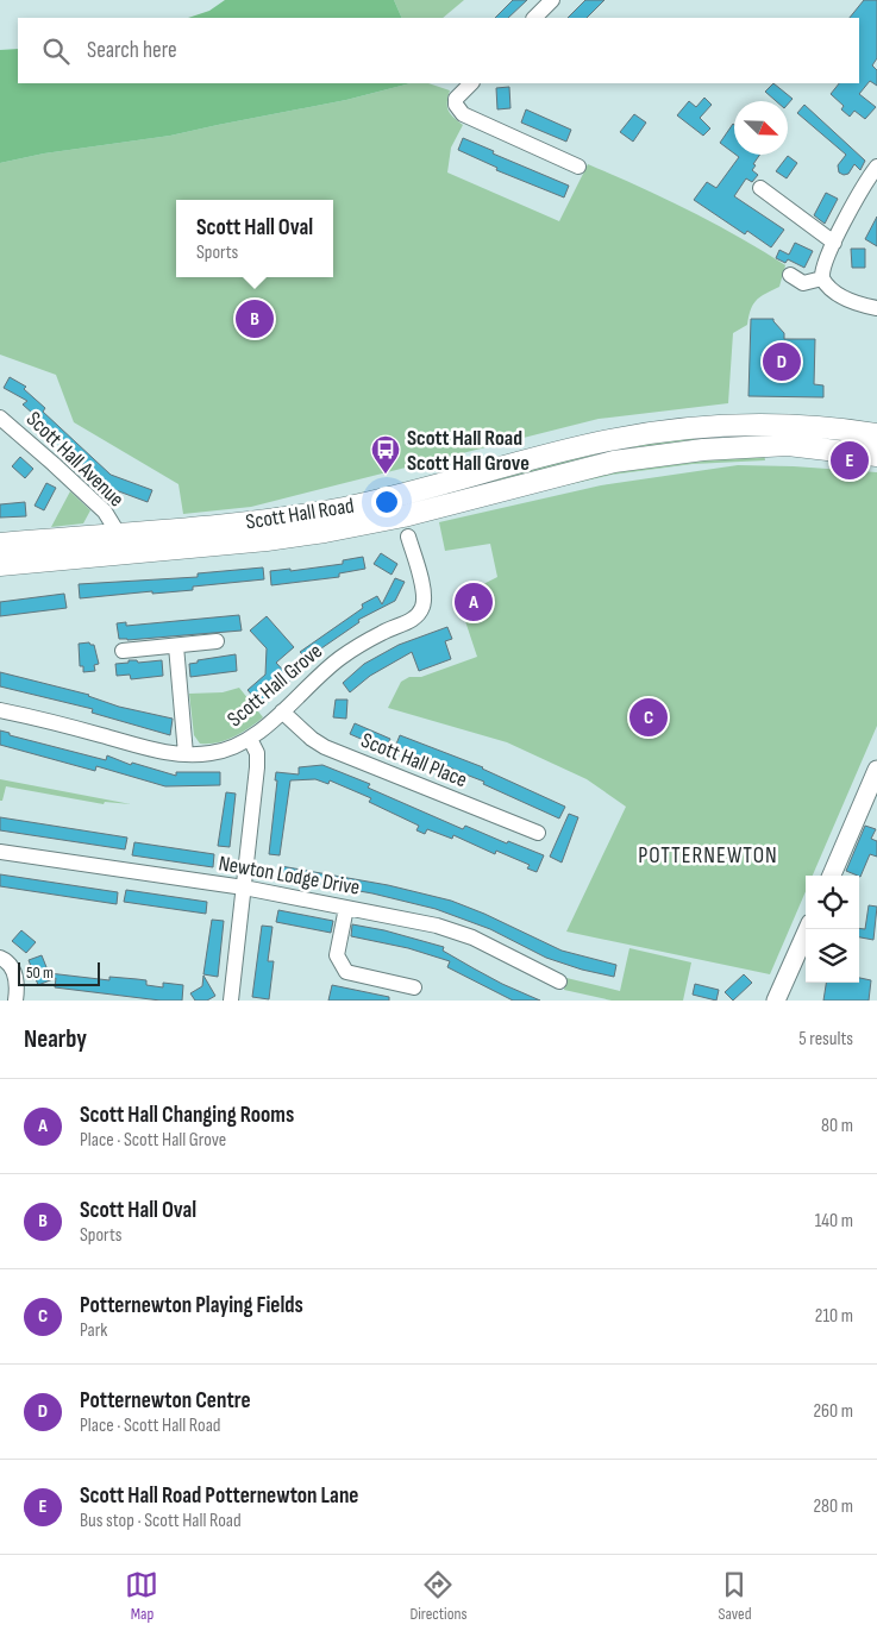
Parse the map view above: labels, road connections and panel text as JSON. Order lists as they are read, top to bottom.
{
  "streets": {
    "highway": ["Scott Hall Road"],
    "street": [
      "Scott Hall Avenue",
      "Scott Hall Grove",
      "Scott Hall Place",
      "Newton Lodge Drive"
    ]
  },
  "crossings": [
    ["Scott Hall Avenue", "Scott Hall Road"],
    ["Scott Hall Grove", "Scott Hall Place"]
  ],
  "districts": ["POTTERNEWTON"],
  "places": {
    "bus stop": ["Scott Hall Road Scott Hall Grove"]
  },
  "scale_bar": "50 m",
  "north": "bottom right",
  "page": {
    "search": "Search here",
    "popup": ["Scott Hall Oval", "Sports"],
    "pins": [
      "B",
      "D",
      "E",
      "A",
      "C"
    ],
    "scale": "50 m",
    "heading": ["Nearby", "5 results"],
    "list": [
      {
        "mark": "A",
        "name": "Scott Hall Changing Rooms",
        "note": "Place · Scott Hall Grove",
        "value": "80 m"
      },
      {
        "mark": "B",
        "name": "Scott Hall Oval",
        "note": "Sports",
        "value": "140 m"
      },
      {
        "mark": "C",
        "name": "Potternewton Playing Fields",
        "note": "Park",
        "value": "210 m"
      },
      {
        "mark": "D",
        "name": "Potternewton Centre",
        "note": "Place · Scott Hall Road",
        "value": "260 m"
      },
      {
        "mark": "E",
        "name": "Scott Hall Road Potternewton Lane",
        "note": "Bus stop · Scott Hall Road",
        "value": "280 m"
      }
    ],
    "nav": ["Map", "Directions", "Saved"]
  }
}
